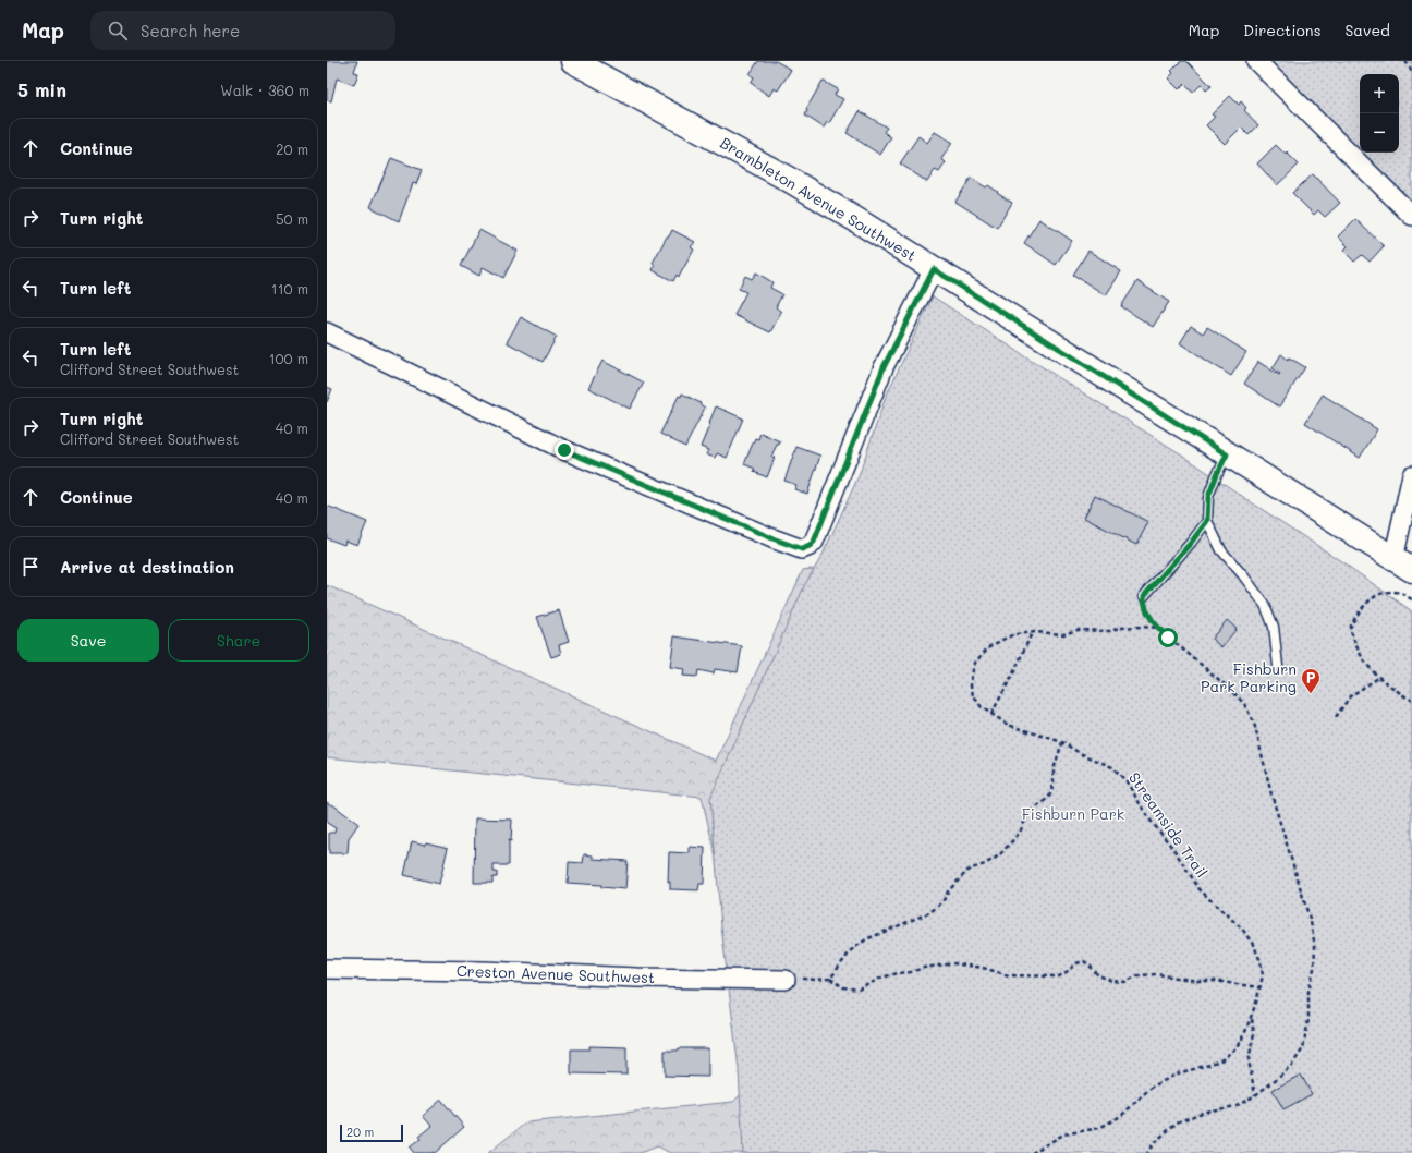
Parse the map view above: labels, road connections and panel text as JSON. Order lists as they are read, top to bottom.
{
  "streets": {
    "main road": ["Brambleton Avenue Southwest"],
    "street": ["Creston Avenue Southwest"],
    "path": ["Streamside Trail"]
  },
  "parks": ["Fishburn Park"],
  "places": {
    "parking": ["Fishburn Park Parking"]
  },
  "scale_bar": "20 m",
  "page": {
    "header": "Map",
    "search": "Search here",
    "nav": ["Map", "Directions", "Saved"],
    "heading": ["5 min", "Walk · 360 m"],
    "map_buttons": ["+", "−"],
    "list": [
      ["Continue", "20 m"],
      ["Turn right", "50 m"],
      ["Turn left", "110 m"],
      ["Turn left", "Clifford Street Southwest", "100 m"],
      ["Turn right", "Clifford Street Southwest", "40 m"],
      ["Continue", "40 m"],
      "Arrive at destination"
    ],
    "buttons": ["Save", "Share"],
    "scale": "20 m"
  }
}
